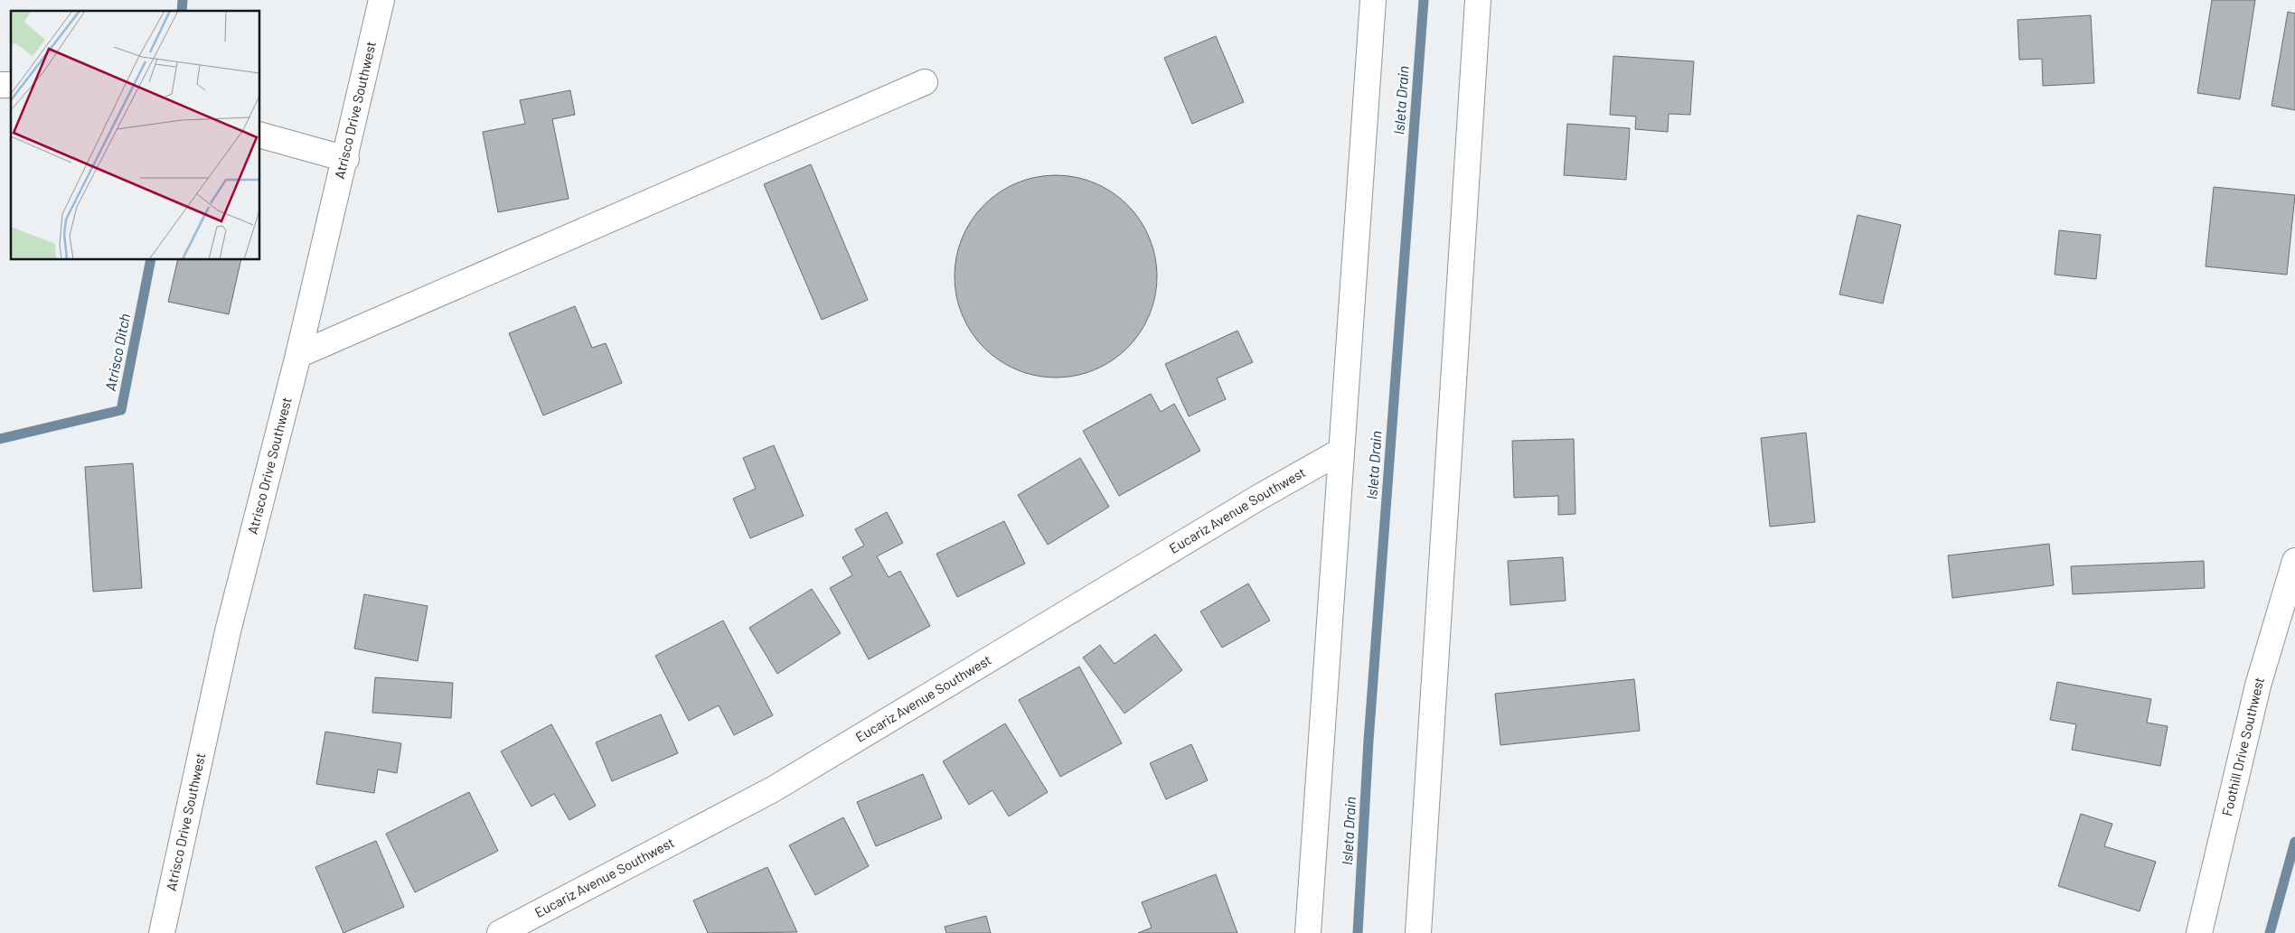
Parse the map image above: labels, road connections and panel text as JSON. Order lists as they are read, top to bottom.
{
  "streets": {
    "street": ["Atrisco Drive Southwest", "Eucariz Avenue Southwest", "Foothill Drive Southwest"]
  },
  "water": ["Isleta Drain", "Atrisco Ditch"]
}
